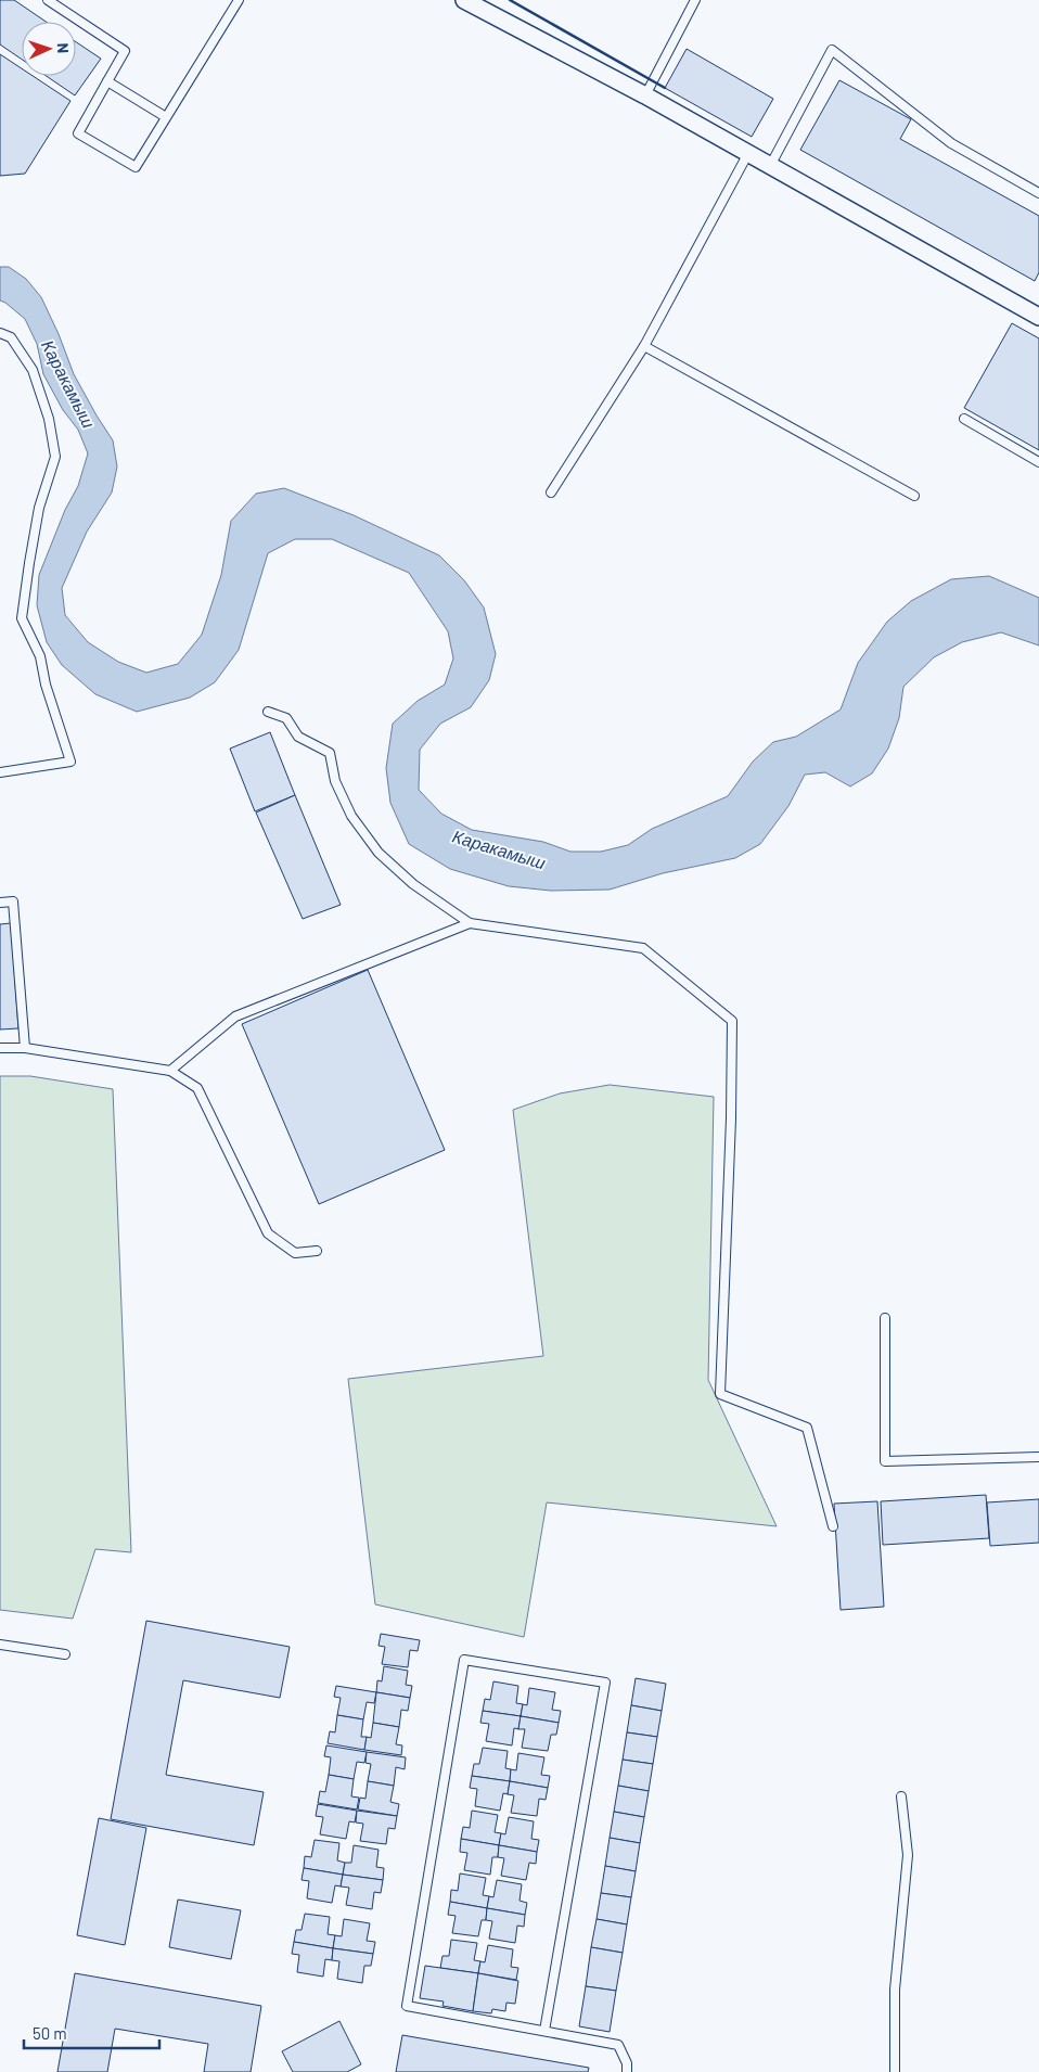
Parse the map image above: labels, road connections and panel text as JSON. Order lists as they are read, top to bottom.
{
  "water": ["Каракамыш"],
  "scale_bar": "50 m",
  "north": "right"
}
